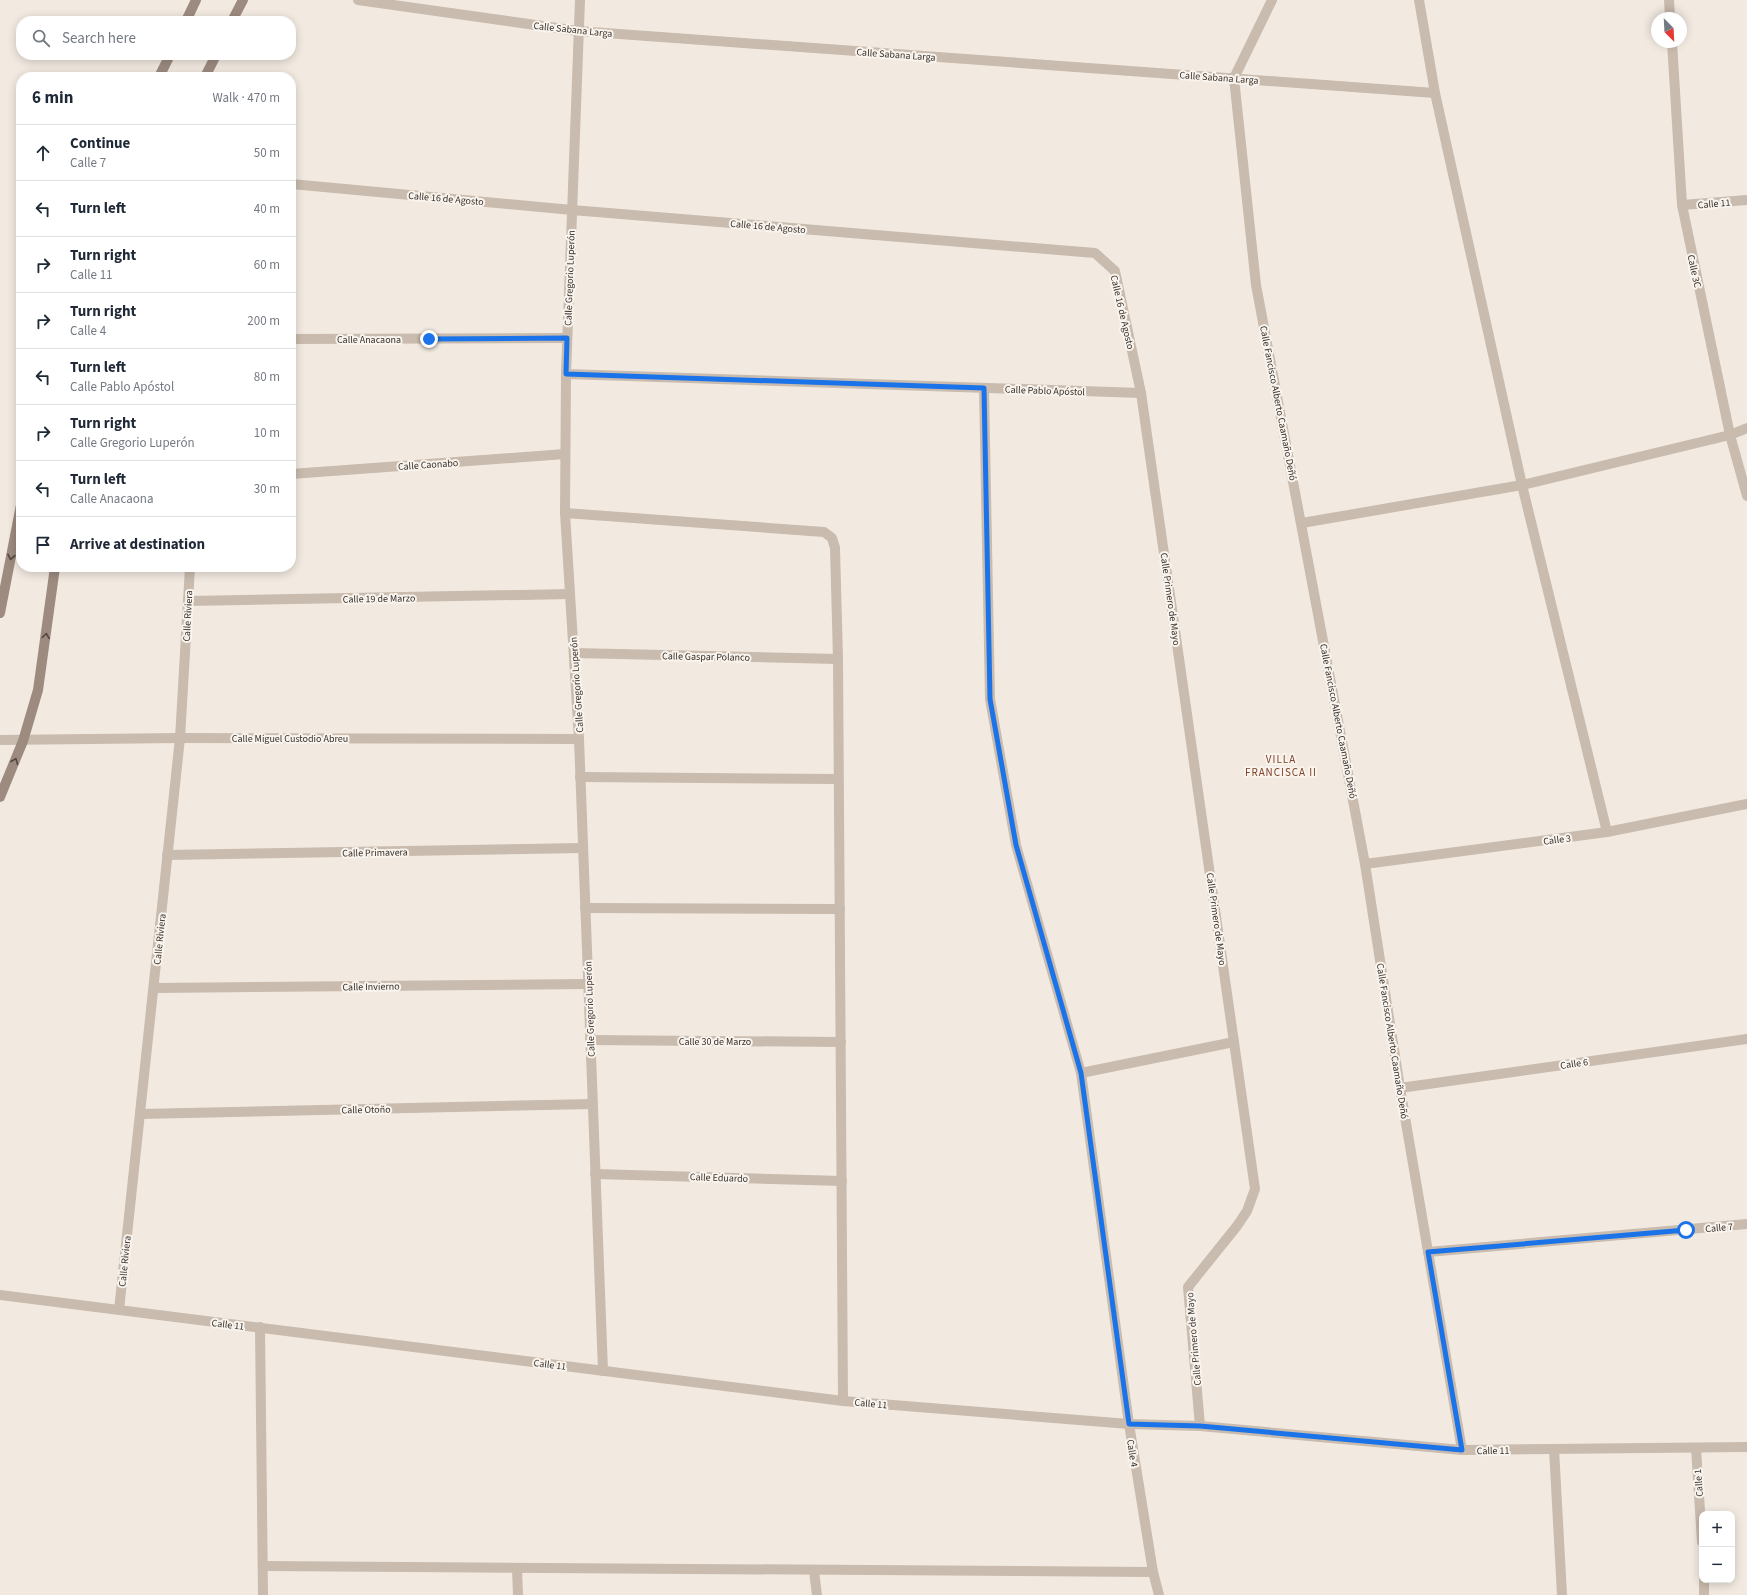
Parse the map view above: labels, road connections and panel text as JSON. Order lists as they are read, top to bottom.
{
  "streets": {
    "street": [
      "Calle Sabana Larga",
      "Calle 16 de Agosto",
      "Calle 11",
      "Calle 3C",
      "Calle Gregorio Luperón",
      "Calle Anacaona",
      "Calle Pablo Apóstol",
      "Calle Fancisco Alberto Caamaño Deñó",
      "Calle Caonabo",
      "Calle 19 de Marzo",
      "Calle Primero de Mayo",
      "Calle Riviera",
      "Calle Gaspar Polanco",
      "Calle Miguel Custodio Abreu",
      "Calle 3",
      "Calle Primavera",
      "Calle Invierno",
      "Calle 30 de Marzo",
      "Calle 6",
      "Calle Otoño",
      "Calle Eduardo",
      "Calle 7",
      "Calle 4",
      "Calle 1"
    ]
  },
  "crossings": [
    ["Calle Sabana Larga", "Calle Gregorio Luperón"],
    ["Calle Sabana Larga", "Calle Fancisco Alberto Caamaño Deñó"],
    ["Calle 16 de Agosto", "Calle Gregorio Luperón"],
    ["Calle 16 de Agosto", "Calle Pablo Apóstol"],
    ["Calle 16 de Agosto", "Calle Primero de Mayo"],
    ["Calle 11", "Calle 3C"],
    ["Calle 11", "Calle Gregorio Luperón"],
    ["Calle 11", "Calle Fancisco Alberto Caamaño Deñó"],
    ["Calle 11", "Calle Primero de Mayo"],
    ["Calle 11", "Calle Riviera"],
    ["Calle 11", "Calle 4"],
    ["Calle 11", "Calle 1"],
    ["Calle Gregorio Luperón", "Calle Anacaona"],
    ["Calle Gregorio Luperón", "Calle Pablo Apóstol"],
    ["Calle Gregorio Luperón", "Calle Caonabo"],
    ["Calle Gregorio Luperón", "Calle 19 de Marzo"],
    ["Calle Gregorio Luperón", "Calle Gaspar Polanco"],
    ["Calle Gregorio Luperón", "Calle Miguel Custodio Abreu"],
    ["Calle Gregorio Luperón", "Calle Primavera"],
    ["Calle Gregorio Luperón", "Calle Invierno"],
    ["Calle Gregorio Luperón", "Calle 30 de Marzo"],
    ["Calle Gregorio Luperón", "Calle Otoño"],
    ["Calle Gregorio Luperón", "Calle Eduardo"],
    ["Calle Pablo Apóstol", "Calle Primero de Mayo"],
    ["Calle Pablo Apóstol", "Calle 4"],
    ["Calle Fancisco Alberto Caamaño Deñó", "Calle 3"],
    ["Calle Fancisco Alberto Caamaño Deñó", "Calle 6"],
    ["Calle Fancisco Alberto Caamaño Deñó", "Calle 7"],
    ["Calle 19 de Marzo", "Calle Riviera"],
    ["Calle Riviera", "Calle Miguel Custodio Abreu"],
    ["Calle Riviera", "Calle Primavera"],
    ["Calle Riviera", "Calle Invierno"],
    ["Calle Riviera", "Calle Otoño"]
  ],
  "districts": ["VILLA FRANCISCA II"],
  "north": "bottom right",
  "page": {
    "search": "Search here",
    "heading": ["6 min", "Walk · 470 m"],
    "list": [
      ["Continue", "Calle 7", "50 m"],
      ["Turn left", "40 m"],
      ["Turn right", "Calle 11", "60 m"],
      ["Turn right", "Calle 4", "200 m"],
      ["Turn left", "Calle Pablo Apóstol", "80 m"],
      ["Turn right", "Calle Gregorio Luperón", "10 m"],
      ["Turn left", "Calle Anacaona", "30 m"],
      "Arrive at destination"
    ],
    "map_buttons": ["+", "−"]
  }
}
